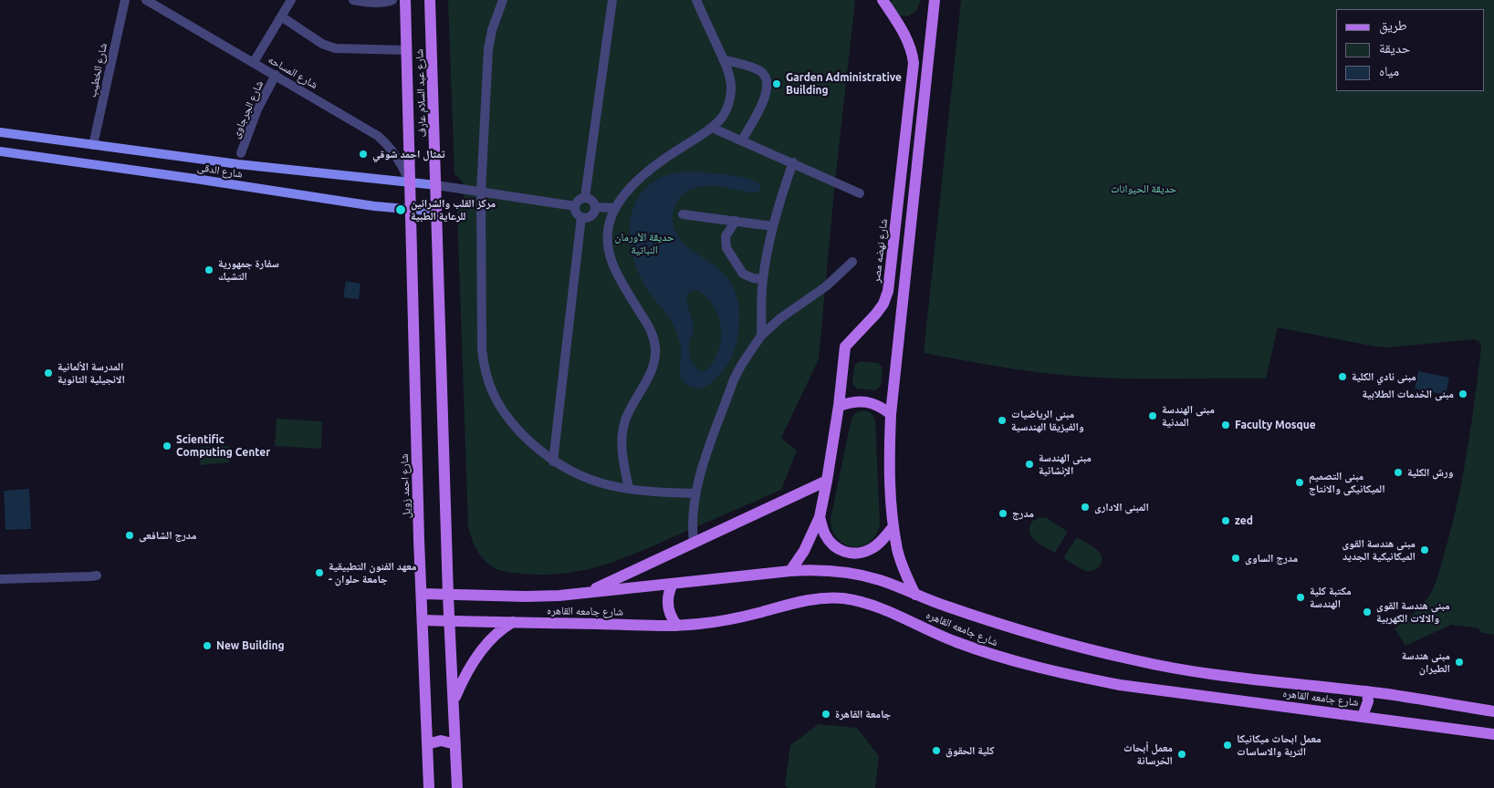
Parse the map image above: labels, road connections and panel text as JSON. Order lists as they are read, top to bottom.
{
  "streets": {
    "main road": [
      "شارع عبد السلام عارف",
      "شارع الدقى",
      "شارع نهضه مصر",
      "شارع احمد زويل",
      "شارع جامعه القاهره"
    ],
    "street": ["شارع الخطيب", "شارع المساحه", "شارع الجرجاوى"]
  },
  "crossings": [
    ["شارع الخطيب", "شارع الدقى"],
    ["شارع المساحه", "شارع عبد السلام عارف"],
    ["شارع المساحه", "شارع الجرجاوى"],
    ["شارع المساحه", "شارع الدقى"],
    ["شارع المساحه", "شارع احمد زويل"],
    ["شارع عبد السلام عارف", "شارع الدقى"],
    ["شارع عبد السلام عارف", "شارع احمد زويل"],
    ["شارع الدقى", "شارع احمد زويل"],
    ["شارع نهضه مصر", "شارع جامعه القاهره"],
    ["شارع احمد زويل", "شارع جامعه القاهره"]
  ],
  "parks": ["حديقة الحيوانات", "حديقة الأورمان النباتية"],
  "places": [
    "Garden Administrative Building",
    "تمثال احمد شوقي",
    "مركز القلب والشرائين للرعاية الطبية",
    "سفارة جمهورية التشيك",
    "المدرسة الألمانية الانجيلية الثانوية",
    "مبنى نادي الكلية",
    "مبنى الخدمات الطلابية",
    "مبنى الهندسة المدنية",
    "مبنى الرياضيات والفيزيقا الهندسية",
    "Faculty Mosque",
    "Scientific Computing Center",
    "مبنى الهندسة الإنشائية",
    "ورش الكلية",
    "مبنى التصميم الميكانيكى والانتاج",
    "المبنى الادارى",
    "مدرج",
    "zed",
    "مدرج الشافعى",
    "مبنى هندسة القوى الميكانيكية الجديد",
    "مدرج الساوى",
    "معهد الفنون التطبيقية - جامعة حلوان",
    "مكتبة كلية الهندسة",
    "مبنى هندسة القوى والالات الكهربية",
    "New Building",
    "مبنى هندسة الطيران",
    "جامعة القاهرة",
    "معمل ابحاث ميكانيكا التربة والاساسات",
    "كلية الحقوق",
    "معمل أبحاث الخرسانة"
  ],
  "legend": ["طريق", "حديقة", "مياه"]
}
